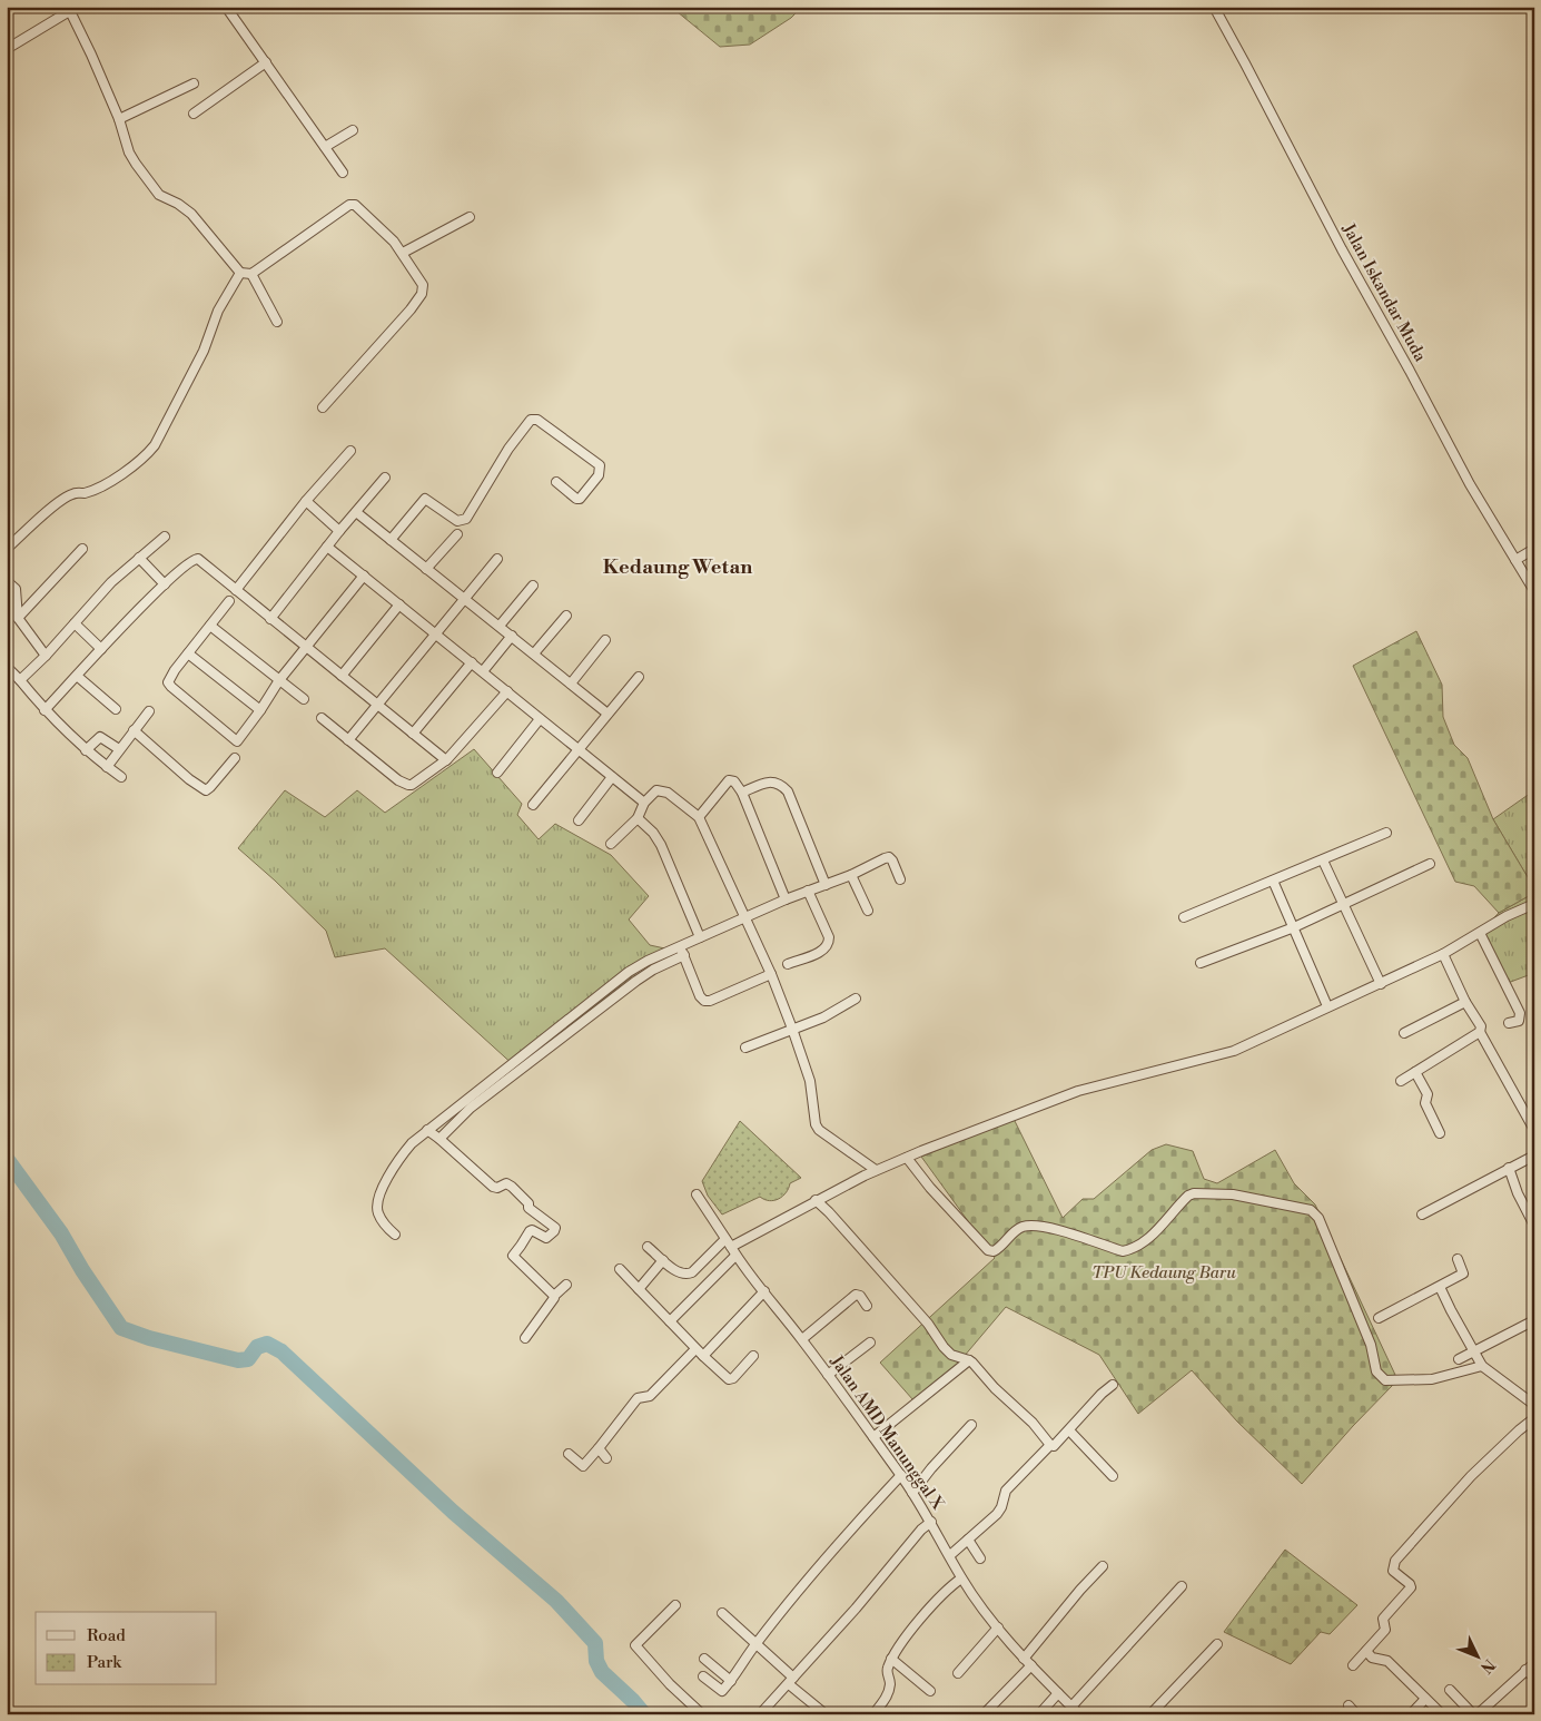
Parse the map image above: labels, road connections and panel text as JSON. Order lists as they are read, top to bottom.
{
  "streets": {
    "street": ["Jalan Iskandar Muda", "Jalan AMD Manunggal X"]
  },
  "districts": ["Kedaung Wetan"],
  "parks": ["TPU Kedaung Baru"],
  "legend": ["Road", "Park"],
  "north": "bottom right"
}
